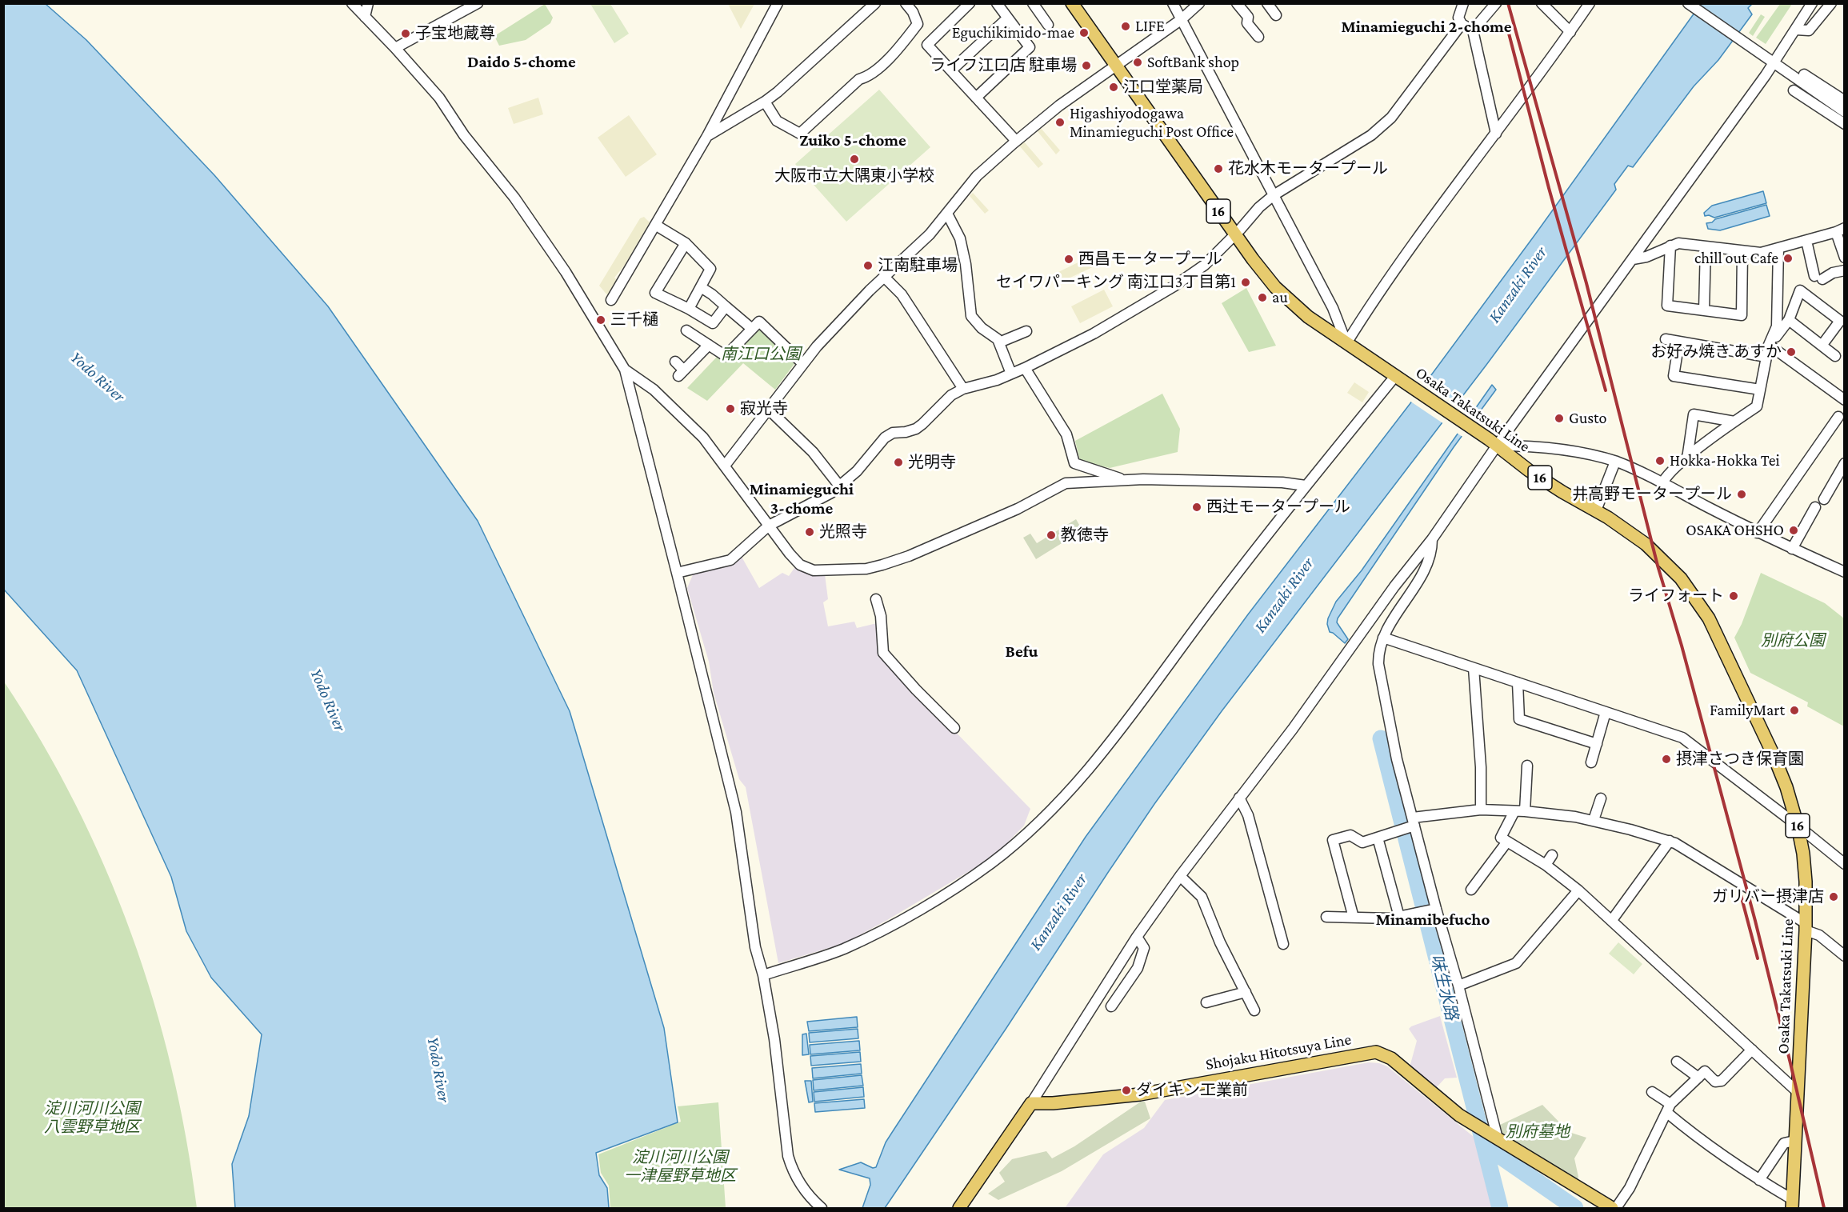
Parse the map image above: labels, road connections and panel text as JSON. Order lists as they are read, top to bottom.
{
  "streets": {
    "main road": ["16", "Osaka Takatsuki Line", "Shojaku Hitotsuya Line"]
  },
  "districts": [
    "Minamieguchi 2-chome",
    "Daido 5-chome",
    "Zuiko 5-chome",
    "Minamieguchi 3-chome",
    "Befu",
    "Minamibefucho"
  ],
  "water": ["Kanzaki River", "Yodo River", "味生水路"],
  "parks": [
    "南江口公園",
    "別府公園",
    "淀川河川公園 八雲野草地区",
    "別府墓地",
    "淀川河川公園 一津屋野草地区"
  ],
  "places": [
    "LIFE",
    "Eguchikimido-mae",
    "子宝地蔵尊",
    "SoftBank shop",
    "ライフ江口店 駐車場",
    "江口堂薬局",
    "Higashiyodogawa Minamieguchi Post Office",
    "大阪市立大隅東小学校",
    "花水木モータープール",
    "chill out Cafe",
    "西昌モータープール",
    "江南駐車場",
    "セイワパーキング 南江口3丁目第1",
    "au",
    "三千樋",
    "お好み焼き あすか",
    "寂光寺",
    "Gusto",
    "Hokka-Hokka Tei",
    "光明寺",
    "井高野モータープール",
    "西辻モータープール",
    "OSAKA OHSHO",
    "光照寺",
    "教徳寺",
    "ライフォート",
    "FamilyMart",
    "摂津さつき保育園",
    "ガリバー摂津店",
    "ダイキン工業前"
  ]
}
